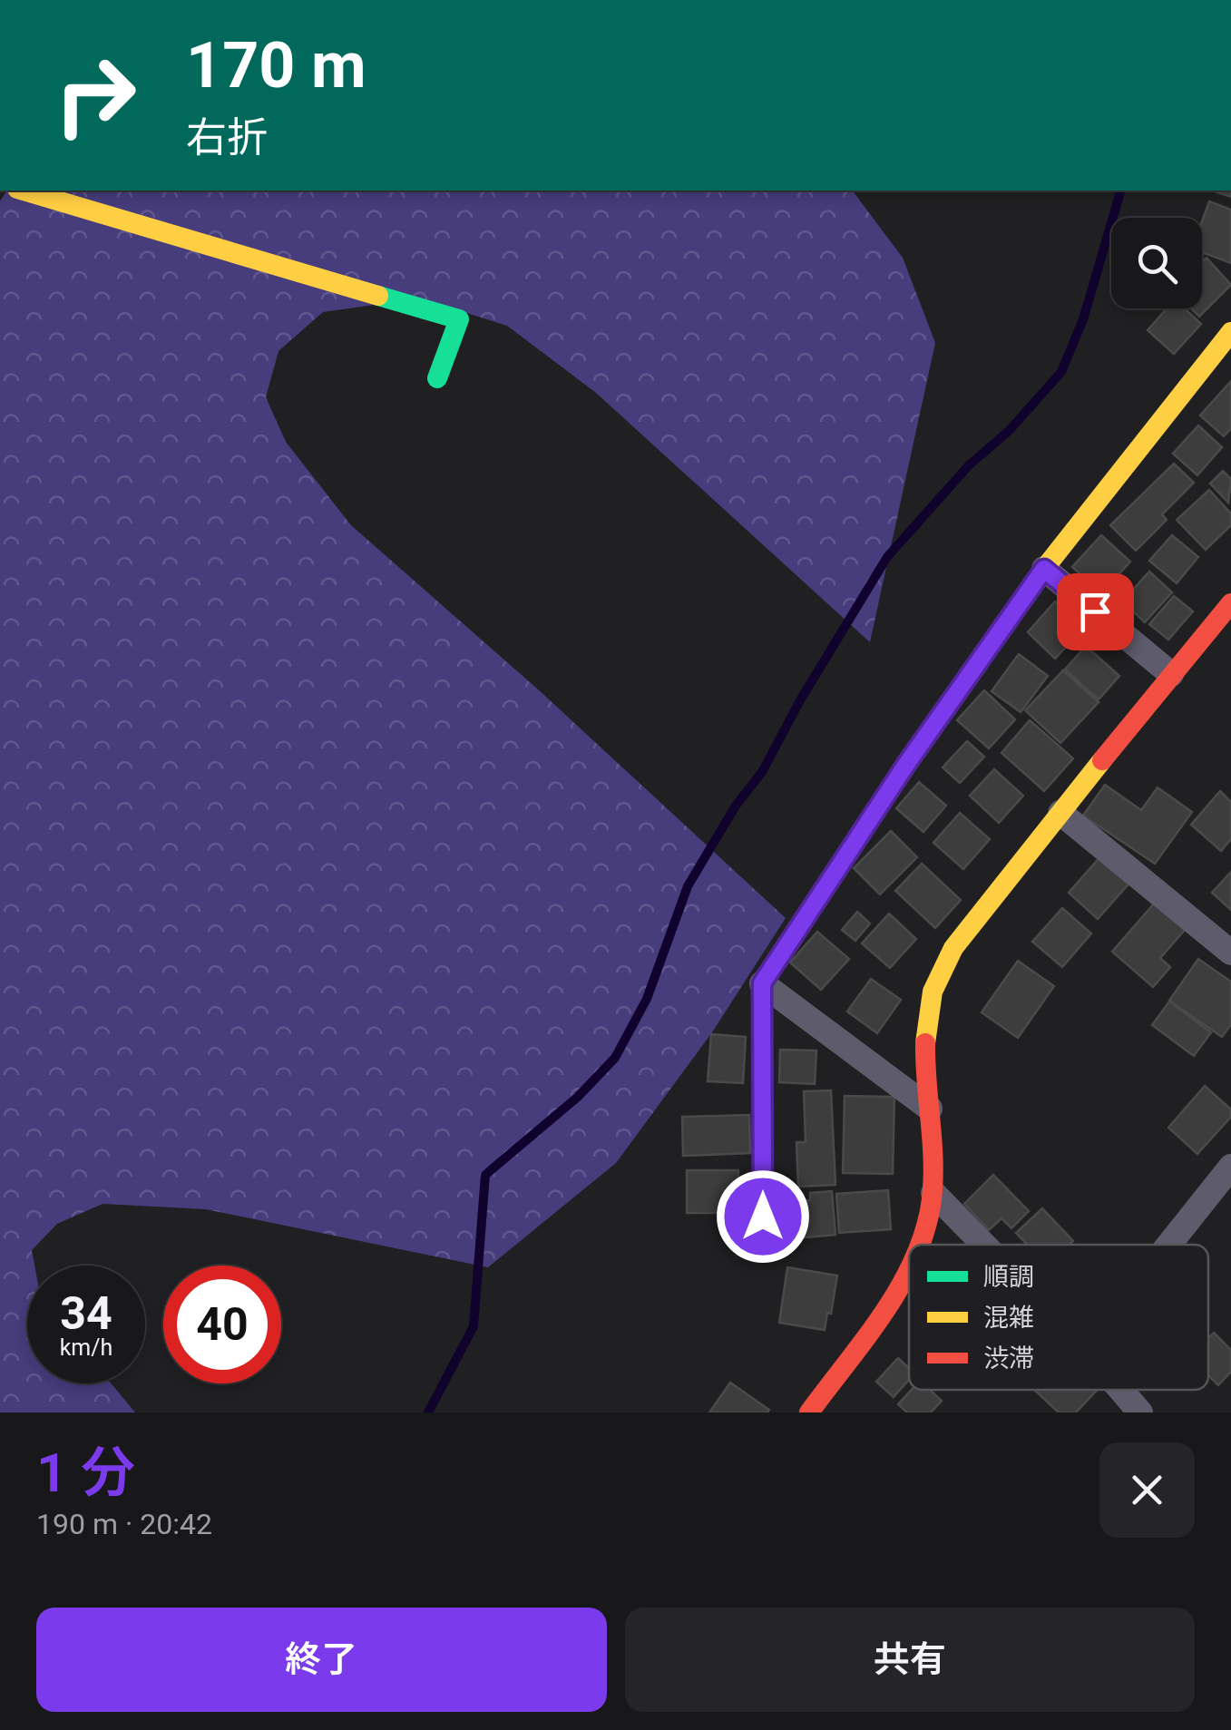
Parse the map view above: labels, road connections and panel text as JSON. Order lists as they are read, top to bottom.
{
  "legend": ["順調", "混雑", "渋滞"],
  "page": {
    "turn": ["170 m", "右折"],
    "speed": "34 km/h",
    "limit": "40",
    "heading": ["1 分", "190 m · 20:42"],
    "buttons": ["終了", "共有"]
  }
}
